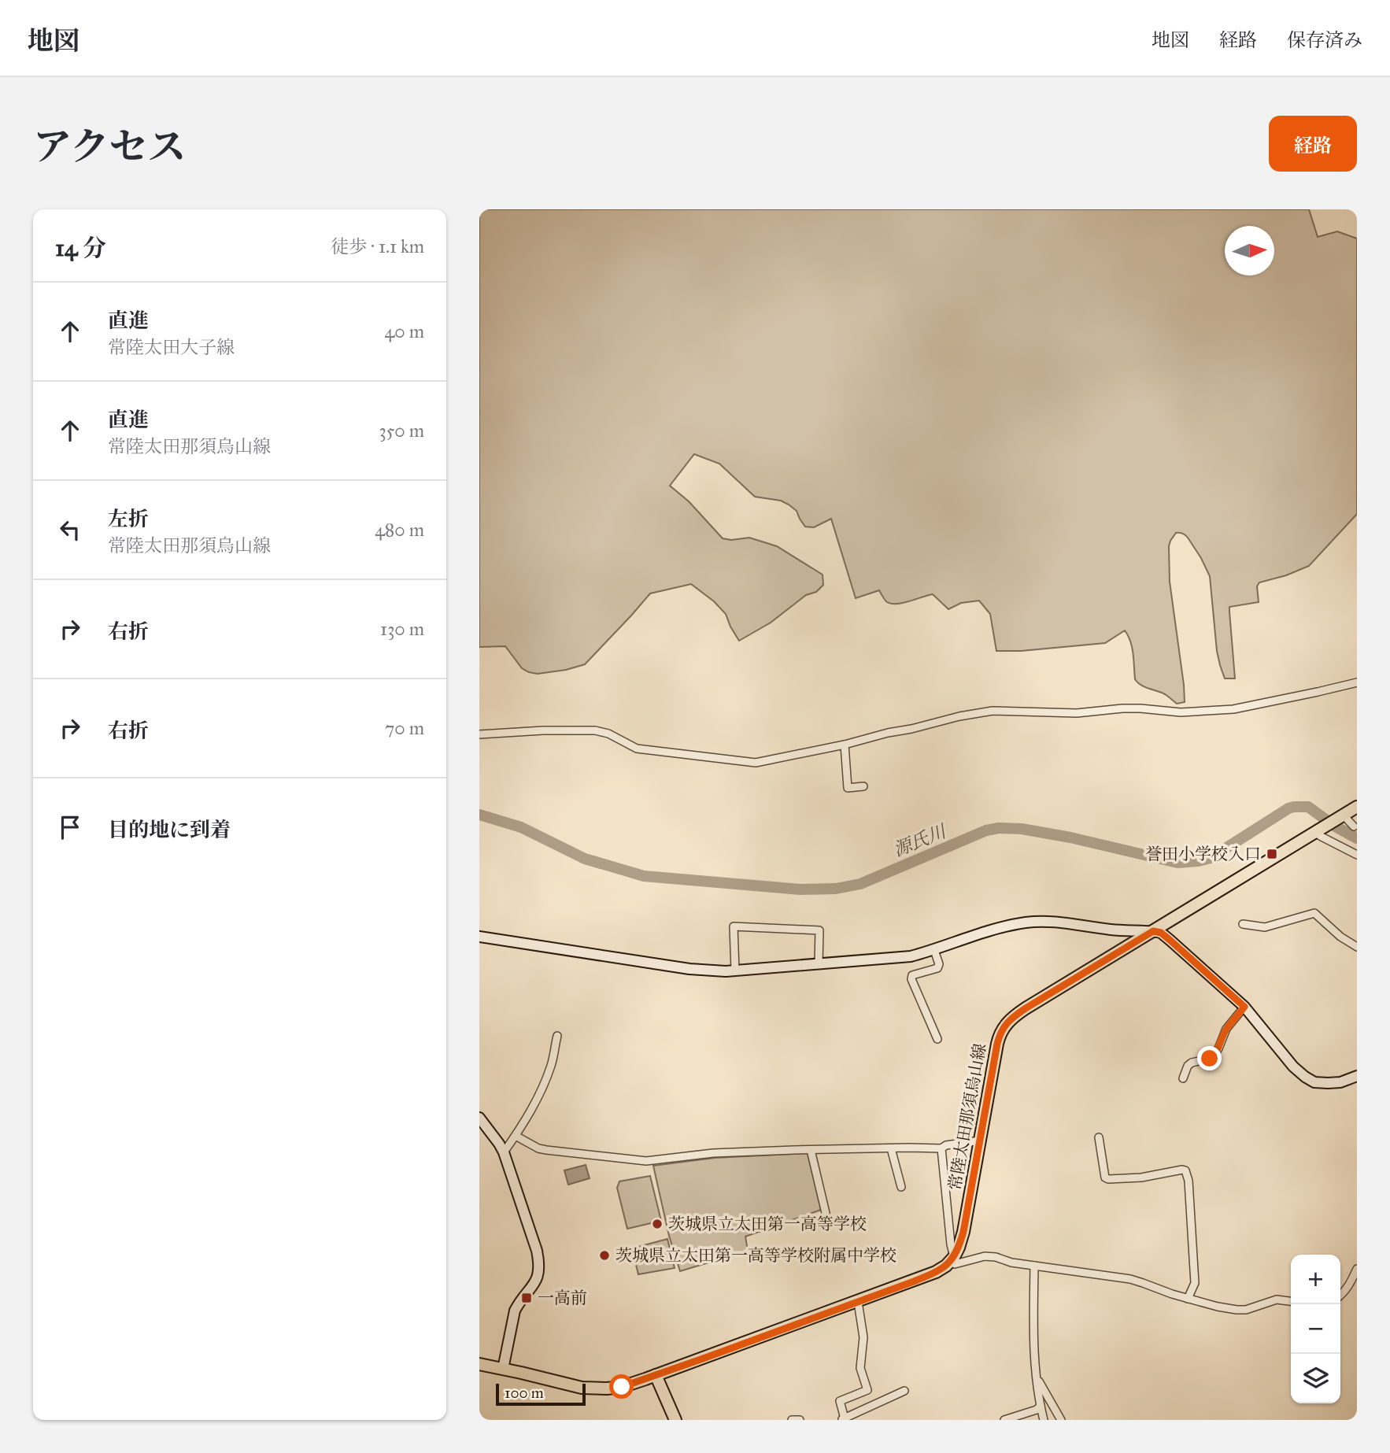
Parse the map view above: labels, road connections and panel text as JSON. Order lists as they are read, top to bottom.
{
  "streets": {
    "main road": ["常陸太田那須烏山線"]
  },
  "water": ["源氏川"],
  "places": {
    "transit": ["誉田小学校入口", "一高前"],
    "other": ["茨城県立太田第一高等学校", "茨城県立太田第一高等学校附属中学校"]
  },
  "scale_bar": "100 m",
  "north": "right",
  "page": {
    "header": "地図",
    "nav": ["地図", "経路", "保存済み"],
    "title": "アクセス",
    "buttons": "経路",
    "heading": ["14 分", "徒歩 · 1.1 km"],
    "list": [
      ["直進", "常陸太田大子線", "40 m"],
      ["直進", "常陸太田那須烏山線", "350 m"],
      ["左折", "常陸太田那須烏山線", "480 m"],
      ["右折", "130 m"],
      ["右折", "70 m"],
      "目的地に到着"
    ],
    "map_buttons": ["+", "−"],
    "scale": "100 m"
  }
}
